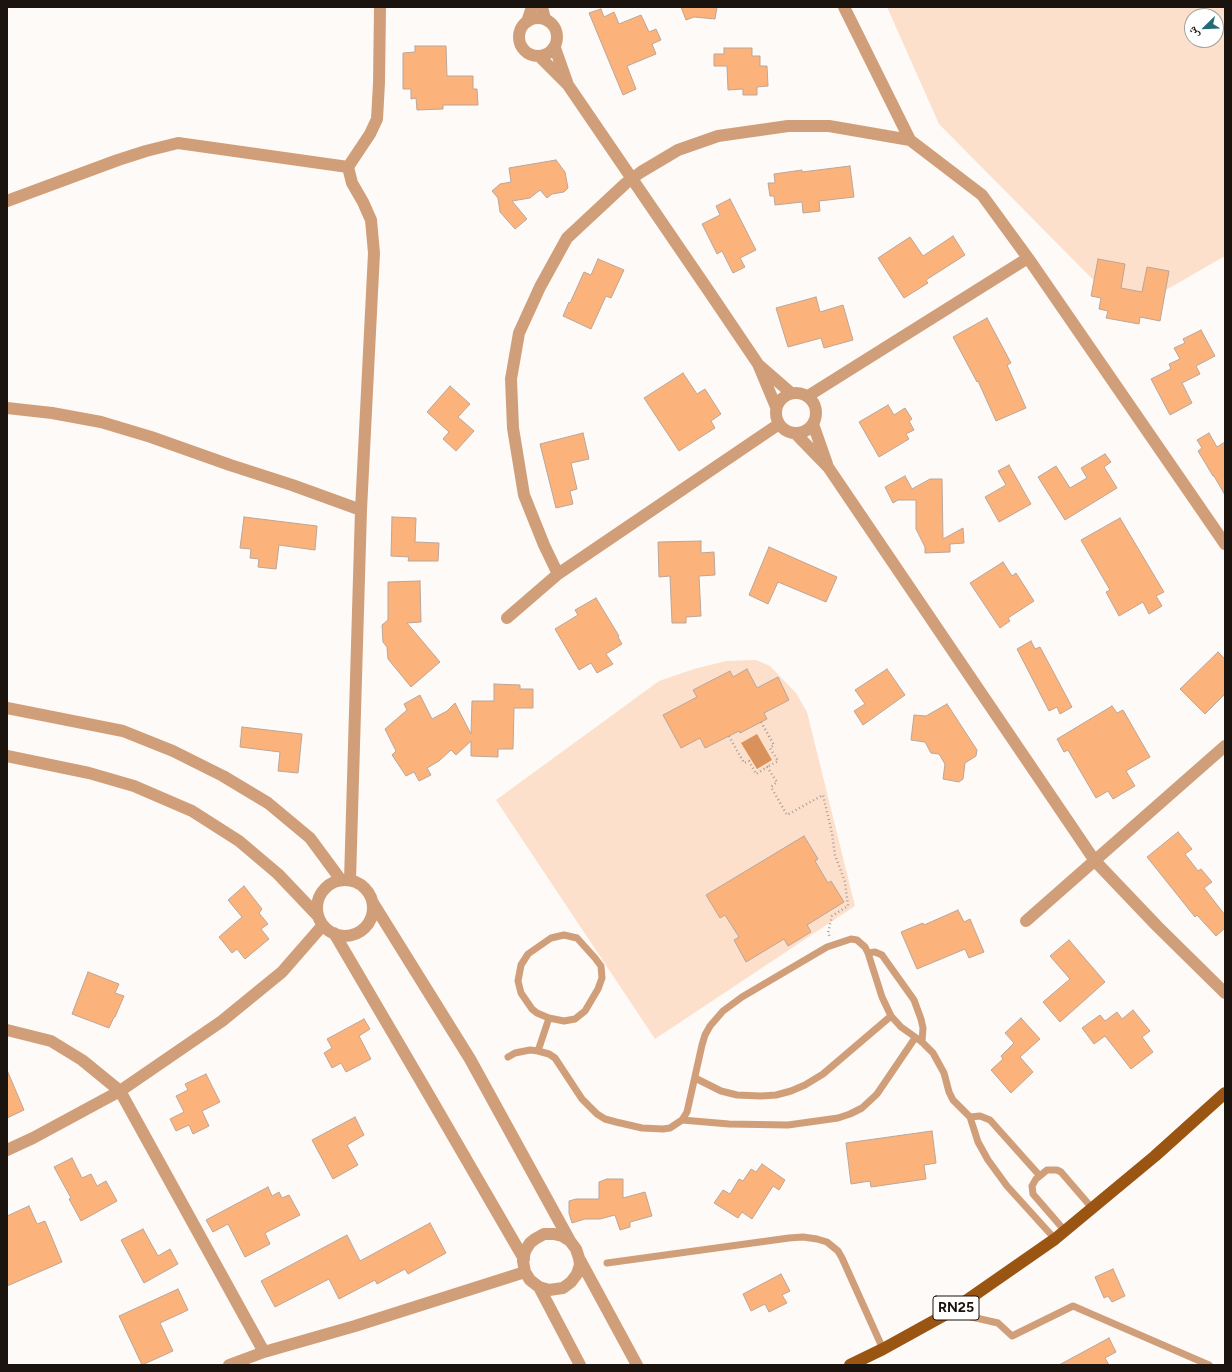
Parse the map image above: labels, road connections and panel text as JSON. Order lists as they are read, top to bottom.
{
  "streets": {
    "main road": ["RN25"]
  },
  "north": "bottom left"
}
